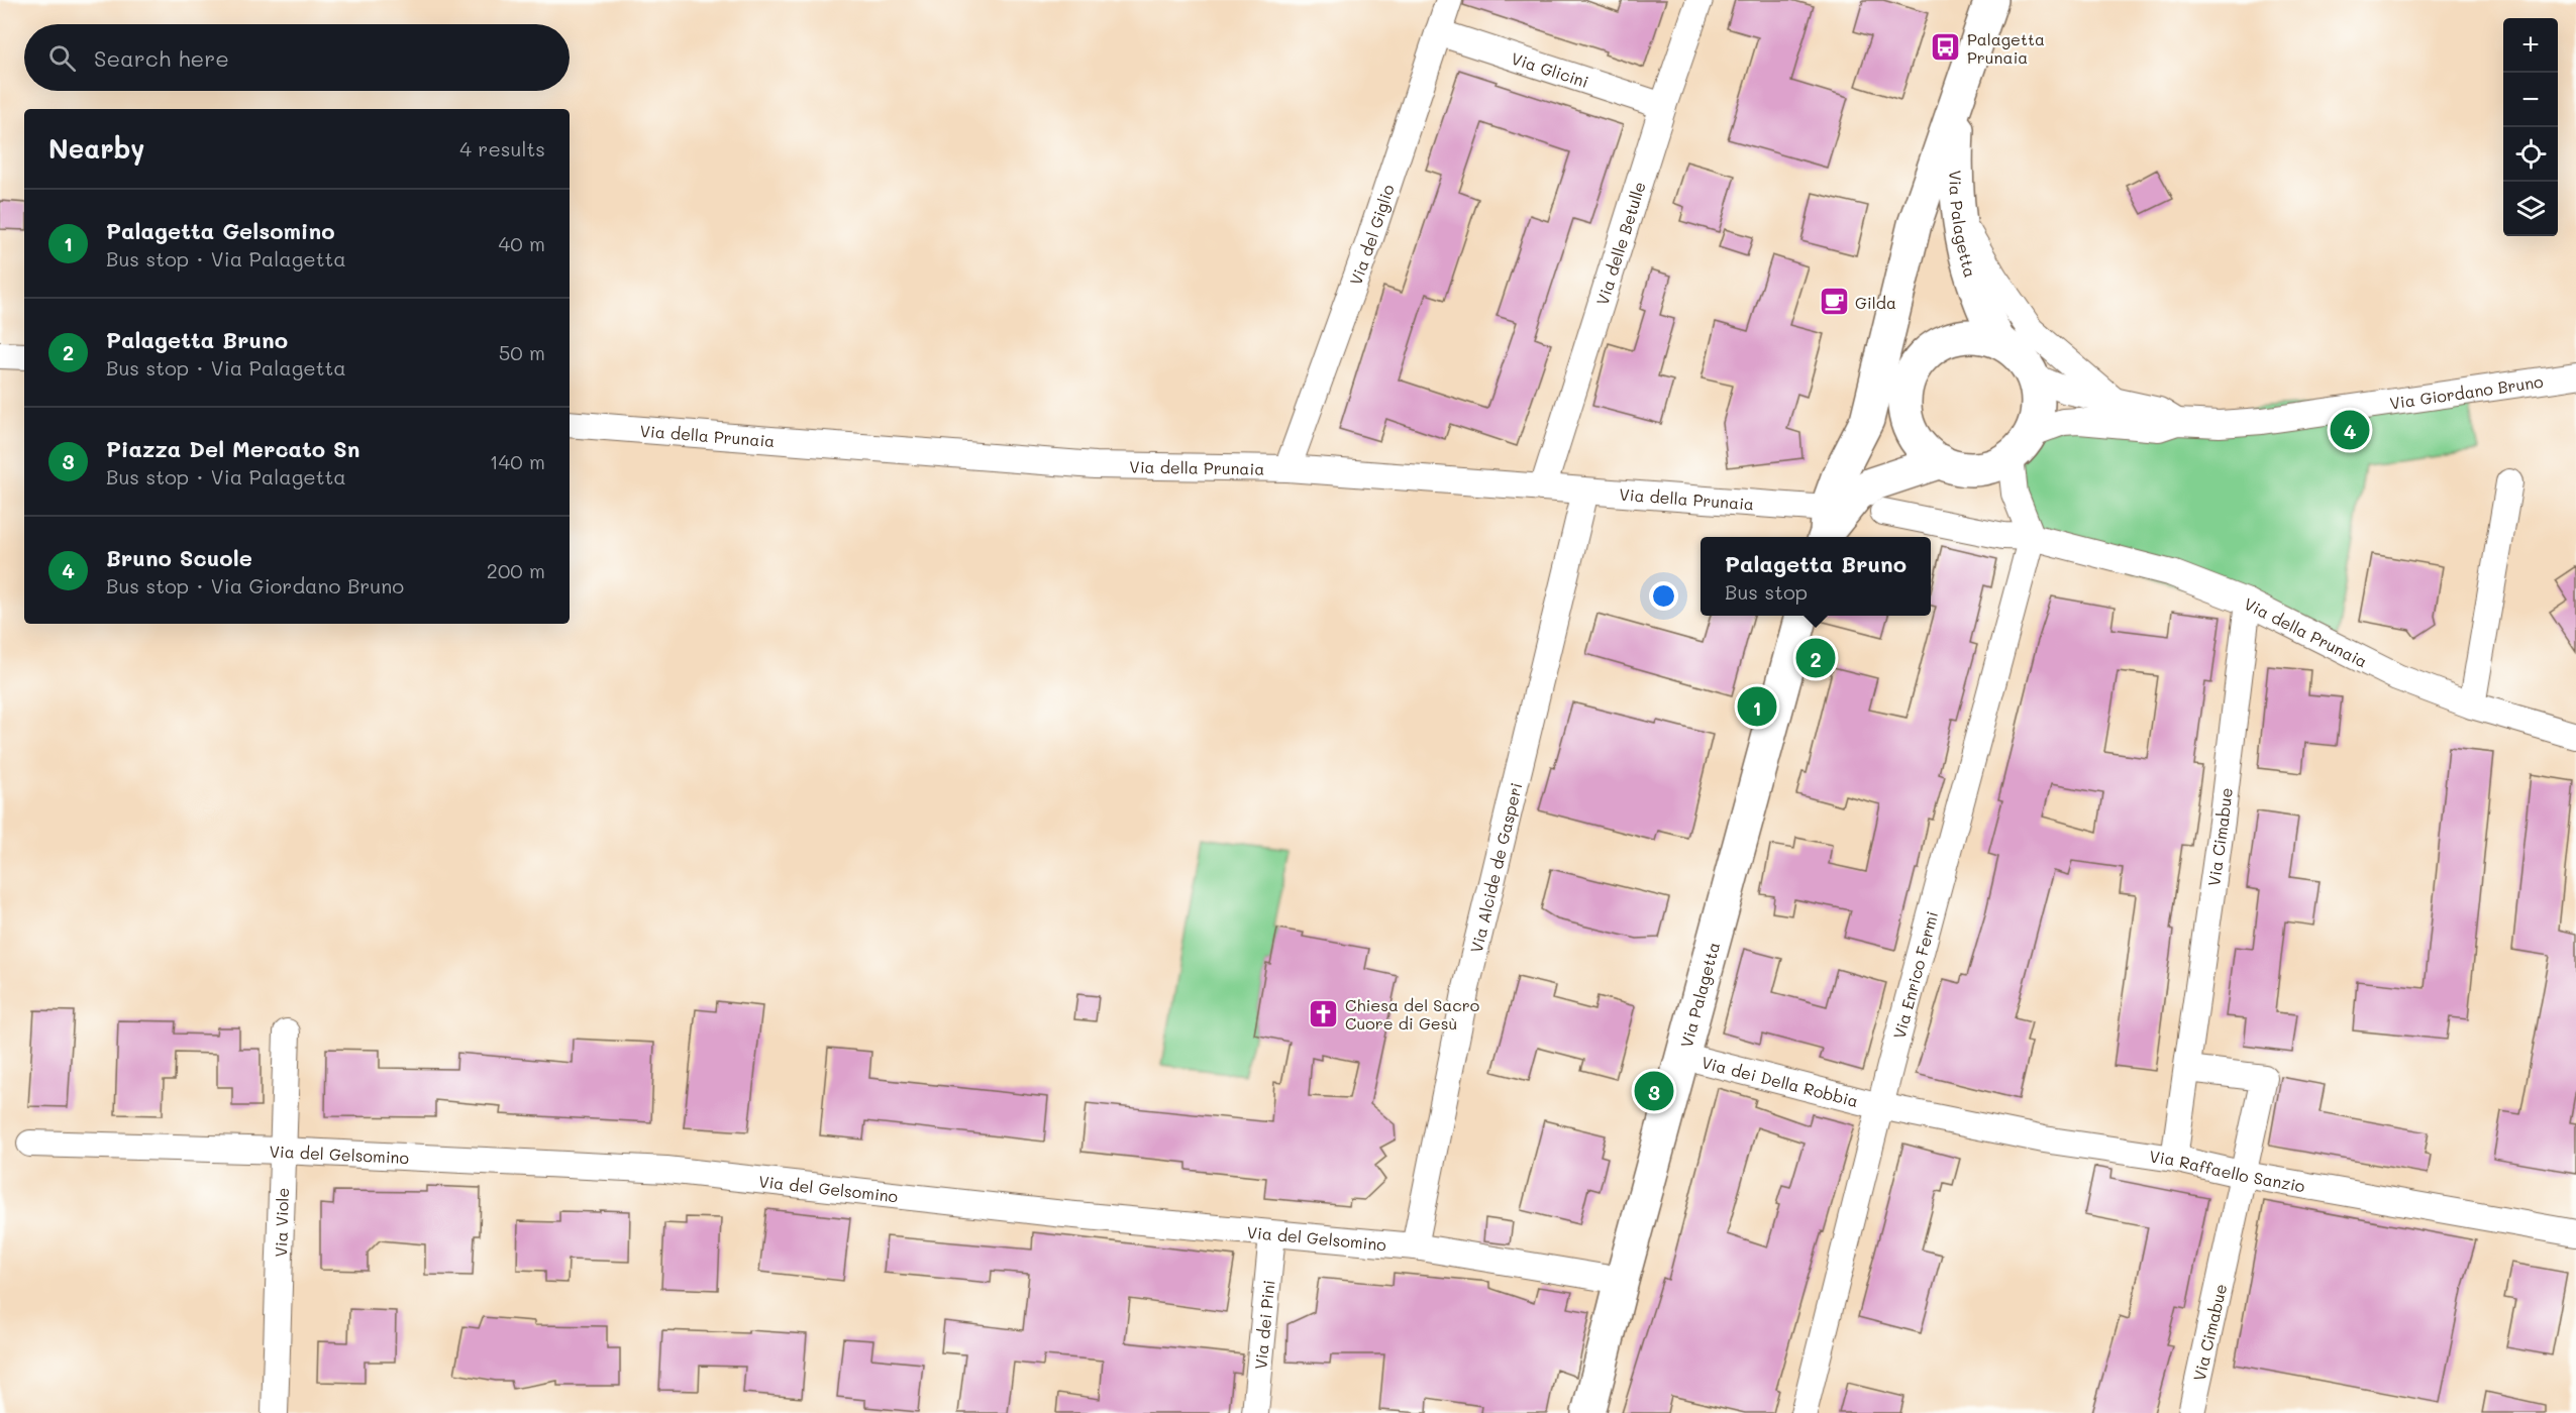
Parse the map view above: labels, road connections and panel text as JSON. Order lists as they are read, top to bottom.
{
  "streets": {
    "street": [
      "Via Glicini",
      "Via Palagetta",
      "Via del Giglio",
      "Via delle Betulle",
      "Via Giordano Bruno",
      "Via della Prunaia",
      "Via Cimabue",
      "Via Alcide de Gasperi",
      "Via Enrico Fermi",
      "Via dei Della Robbia",
      "Via del Gelsomino",
      "Via Raffaello Sanzio",
      "Via Viole",
      "Via dei Pini"
    ]
  },
  "crossings": [
    ["Via Glicini", "Via del Giglio"],
    ["Via Glicini", "Via delle Betulle"],
    ["Via Palagetta", "Via Giordano Bruno"],
    ["Via Palagetta", "Via della Prunaia"],
    ["Via Palagetta", "Via dei Della Robbia"],
    ["Via Palagetta", "Via del Gelsomino"],
    ["Via del Giglio", "Via della Prunaia"],
    ["Via delle Betulle", "Via della Prunaia"],
    ["Via della Prunaia", "Via Cimabue"],
    ["Via della Prunaia", "Via Alcide de Gasperi"],
    ["Via della Prunaia", "Via Enrico Fermi"],
    ["Via Cimabue", "Via Raffaello Sanzio"],
    ["Via Alcide de Gasperi", "Via del Gelsomino"],
    ["Via Enrico Fermi", "Via dei Della Robbia"],
    ["Via Enrico Fermi", "Via Raffaello Sanzio"],
    ["Via dei Della Robbia", "Via Raffaello Sanzio"],
    ["Via del Gelsomino", "Via Viole"],
    ["Via del Gelsomino", "Via dei Pini"]
  ],
  "places": {
    "bus stop": ["Palagetta Prunaia"],
    "cafe": ["Gilda"],
    "church": ["Chiesa del Sacro Cuore di Gesù"]
  },
  "page": {
    "map_buttons": ["+", "−"],
    "search": "Search here",
    "heading": ["Nearby", "4 results"],
    "list": [
      {
        "mark": "1",
        "name": "Palagetta Gelsomino",
        "note": "Bus stop · Via Palagetta",
        "value": "40 m"
      },
      {
        "mark": "2",
        "name": "Palagetta Bruno",
        "note": "Bus stop · Via Palagetta",
        "value": "50 m"
      },
      {
        "mark": "3",
        "name": "Piazza Del Mercato Sn",
        "note": "Bus stop · Via Palagetta",
        "value": "140 m"
      },
      {
        "mark": "4",
        "name": "Bruno Scuole",
        "note": "Bus stop · Via Giordano Bruno",
        "value": "200 m"
      }
    ],
    "pins": [
      "4",
      "2",
      "1",
      "3"
    ],
    "popup": ["Palagetta Bruno", "Bus stop"]
  }
}
